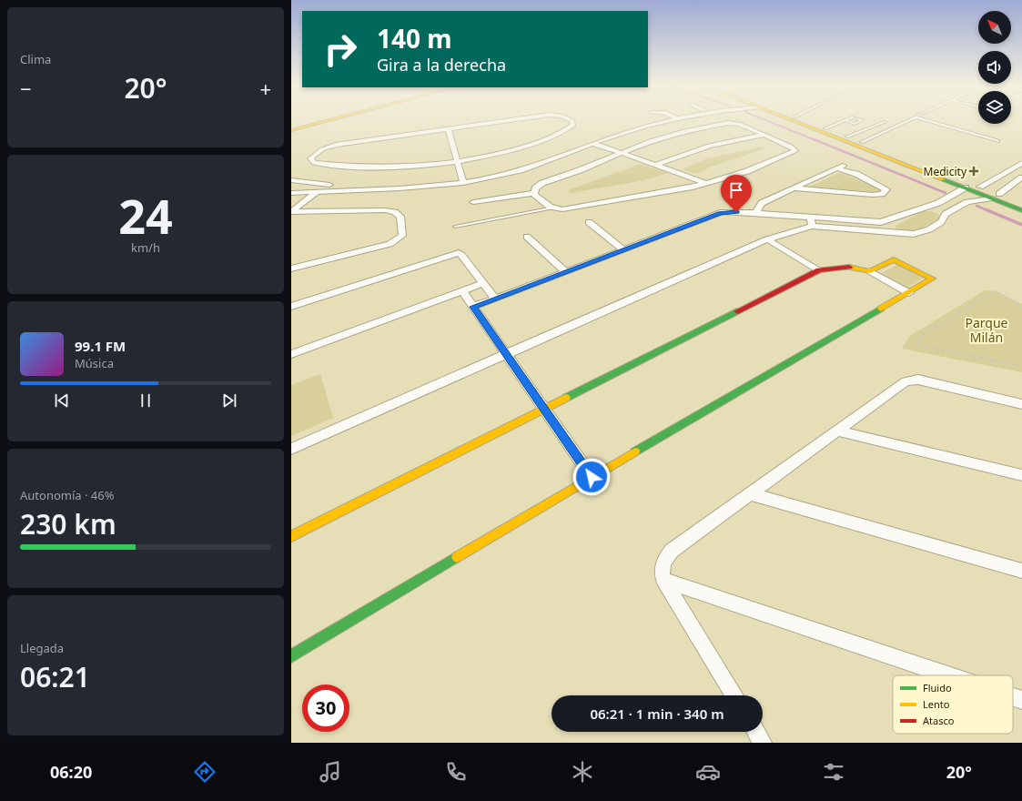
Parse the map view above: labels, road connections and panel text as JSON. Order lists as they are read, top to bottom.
{
  "parks": ["Parque Milán"],
  "places": {
    "health": ["Medicity"]
  },
  "legend": ["Fluido", "Lento", "Atasco"],
  "north": "top left",
  "page": {
    "tile": [
      "Clima",
      ["24", "km/h"],
      ["Autonomía · 46%", "230 km"],
      ["Llegada", "06:21"]
    ],
    "turn": ["140 m", "Gira a la derecha"],
    "heat": ["−", "20°", "+"],
    "song": ["99.1 FM", "Música"],
    "limit": "30",
    "trip": "06:21 · 1 min · 340 m",
    "tabs": ["06:20", "20°"]
  }
}
